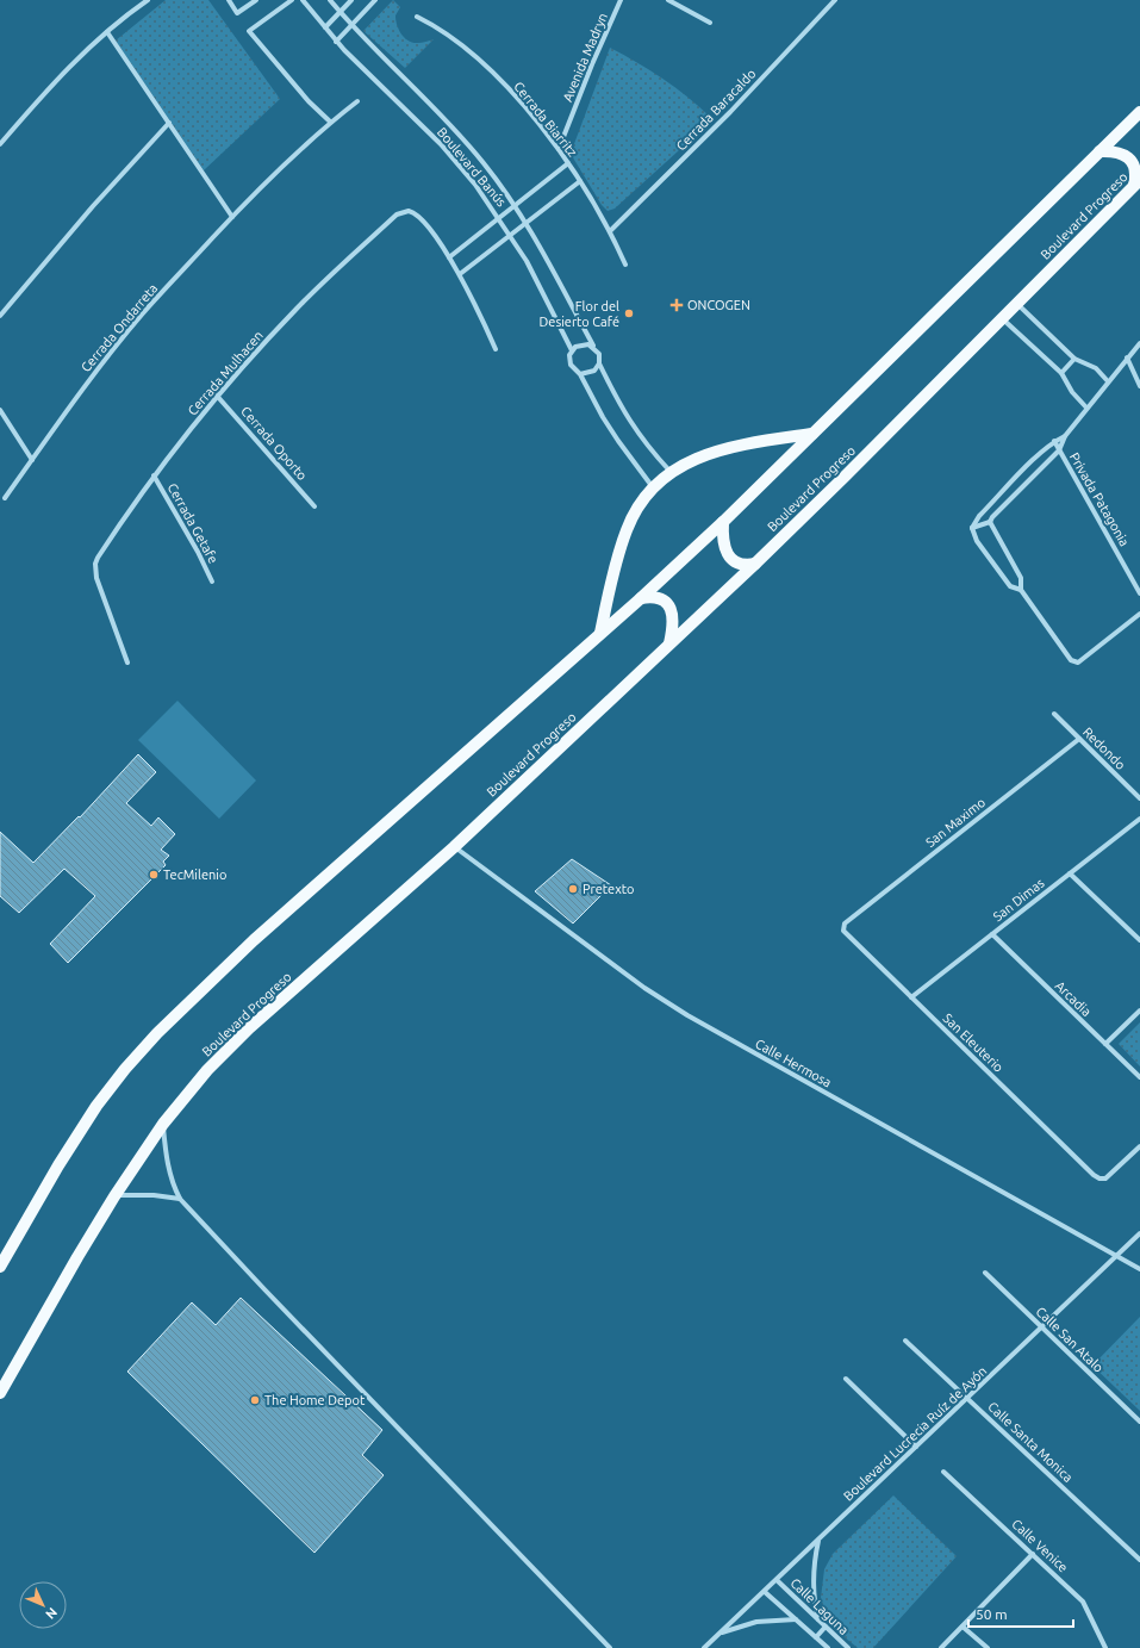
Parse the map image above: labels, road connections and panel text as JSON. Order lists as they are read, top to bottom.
{
  "streets": {
    "main road": ["Boulevard Progreso"],
    "street": [
      "Avenida Madryn",
      "Cerrada Baracaldo",
      "Cerrada Biarritz",
      "Boulevard Banús",
      "Cerrada Ondarreta",
      "Cerrada Mulhacen",
      "Cerrada Oporto",
      "Privada Patagonia",
      "Cerrada Getafe",
      "Redondo",
      "San Maximo",
      "San Dimas",
      "Arcadia",
      "San Eleuterio",
      "Calle Hermosa",
      "Calle San Atalo",
      "Boulevard Lucrecia Ruíz de Ayón",
      "Calle Santa Monica",
      "Calle Venice",
      "Calle Laguna"
    ]
  },
  "crossings": [
    ["Avenida Madryn", "Cerrada Biarritz"],
    ["Cerrada Baracaldo", "Cerrada Biarritz"],
    ["Boulevard Progreso", "Calle Hermosa"],
    ["Cerrada Mulhacen", "Cerrada Oporto"],
    ["Cerrada Mulhacen", "Cerrada Getafe"],
    ["Redondo", "San Maximo"],
    ["San Maximo", "San Eleuterio"],
    ["San Dimas", "Arcadia"],
    ["San Dimas", "San Eleuterio"],
    ["Calle Hermosa", "Boulevard Lucrecia Ruíz de Ayón"],
    ["Calle San Atalo", "Boulevard Lucrecia Ruíz de Ayón"],
    ["Boulevard Lucrecia Ruíz de Ayón", "Calle Santa Monica"],
    ["Boulevard Lucrecia Ruíz de Ayón", "Calle Laguna"]
  ],
  "places": {
    "health": ["ONCOGEN"],
    "other": [
      "Flor del Desierto Café",
      "TecMilenio",
      "Pretexto",
      "The Home Depot"
    ]
  },
  "scale_bar": "50 m",
  "north": "bottom right"
}
